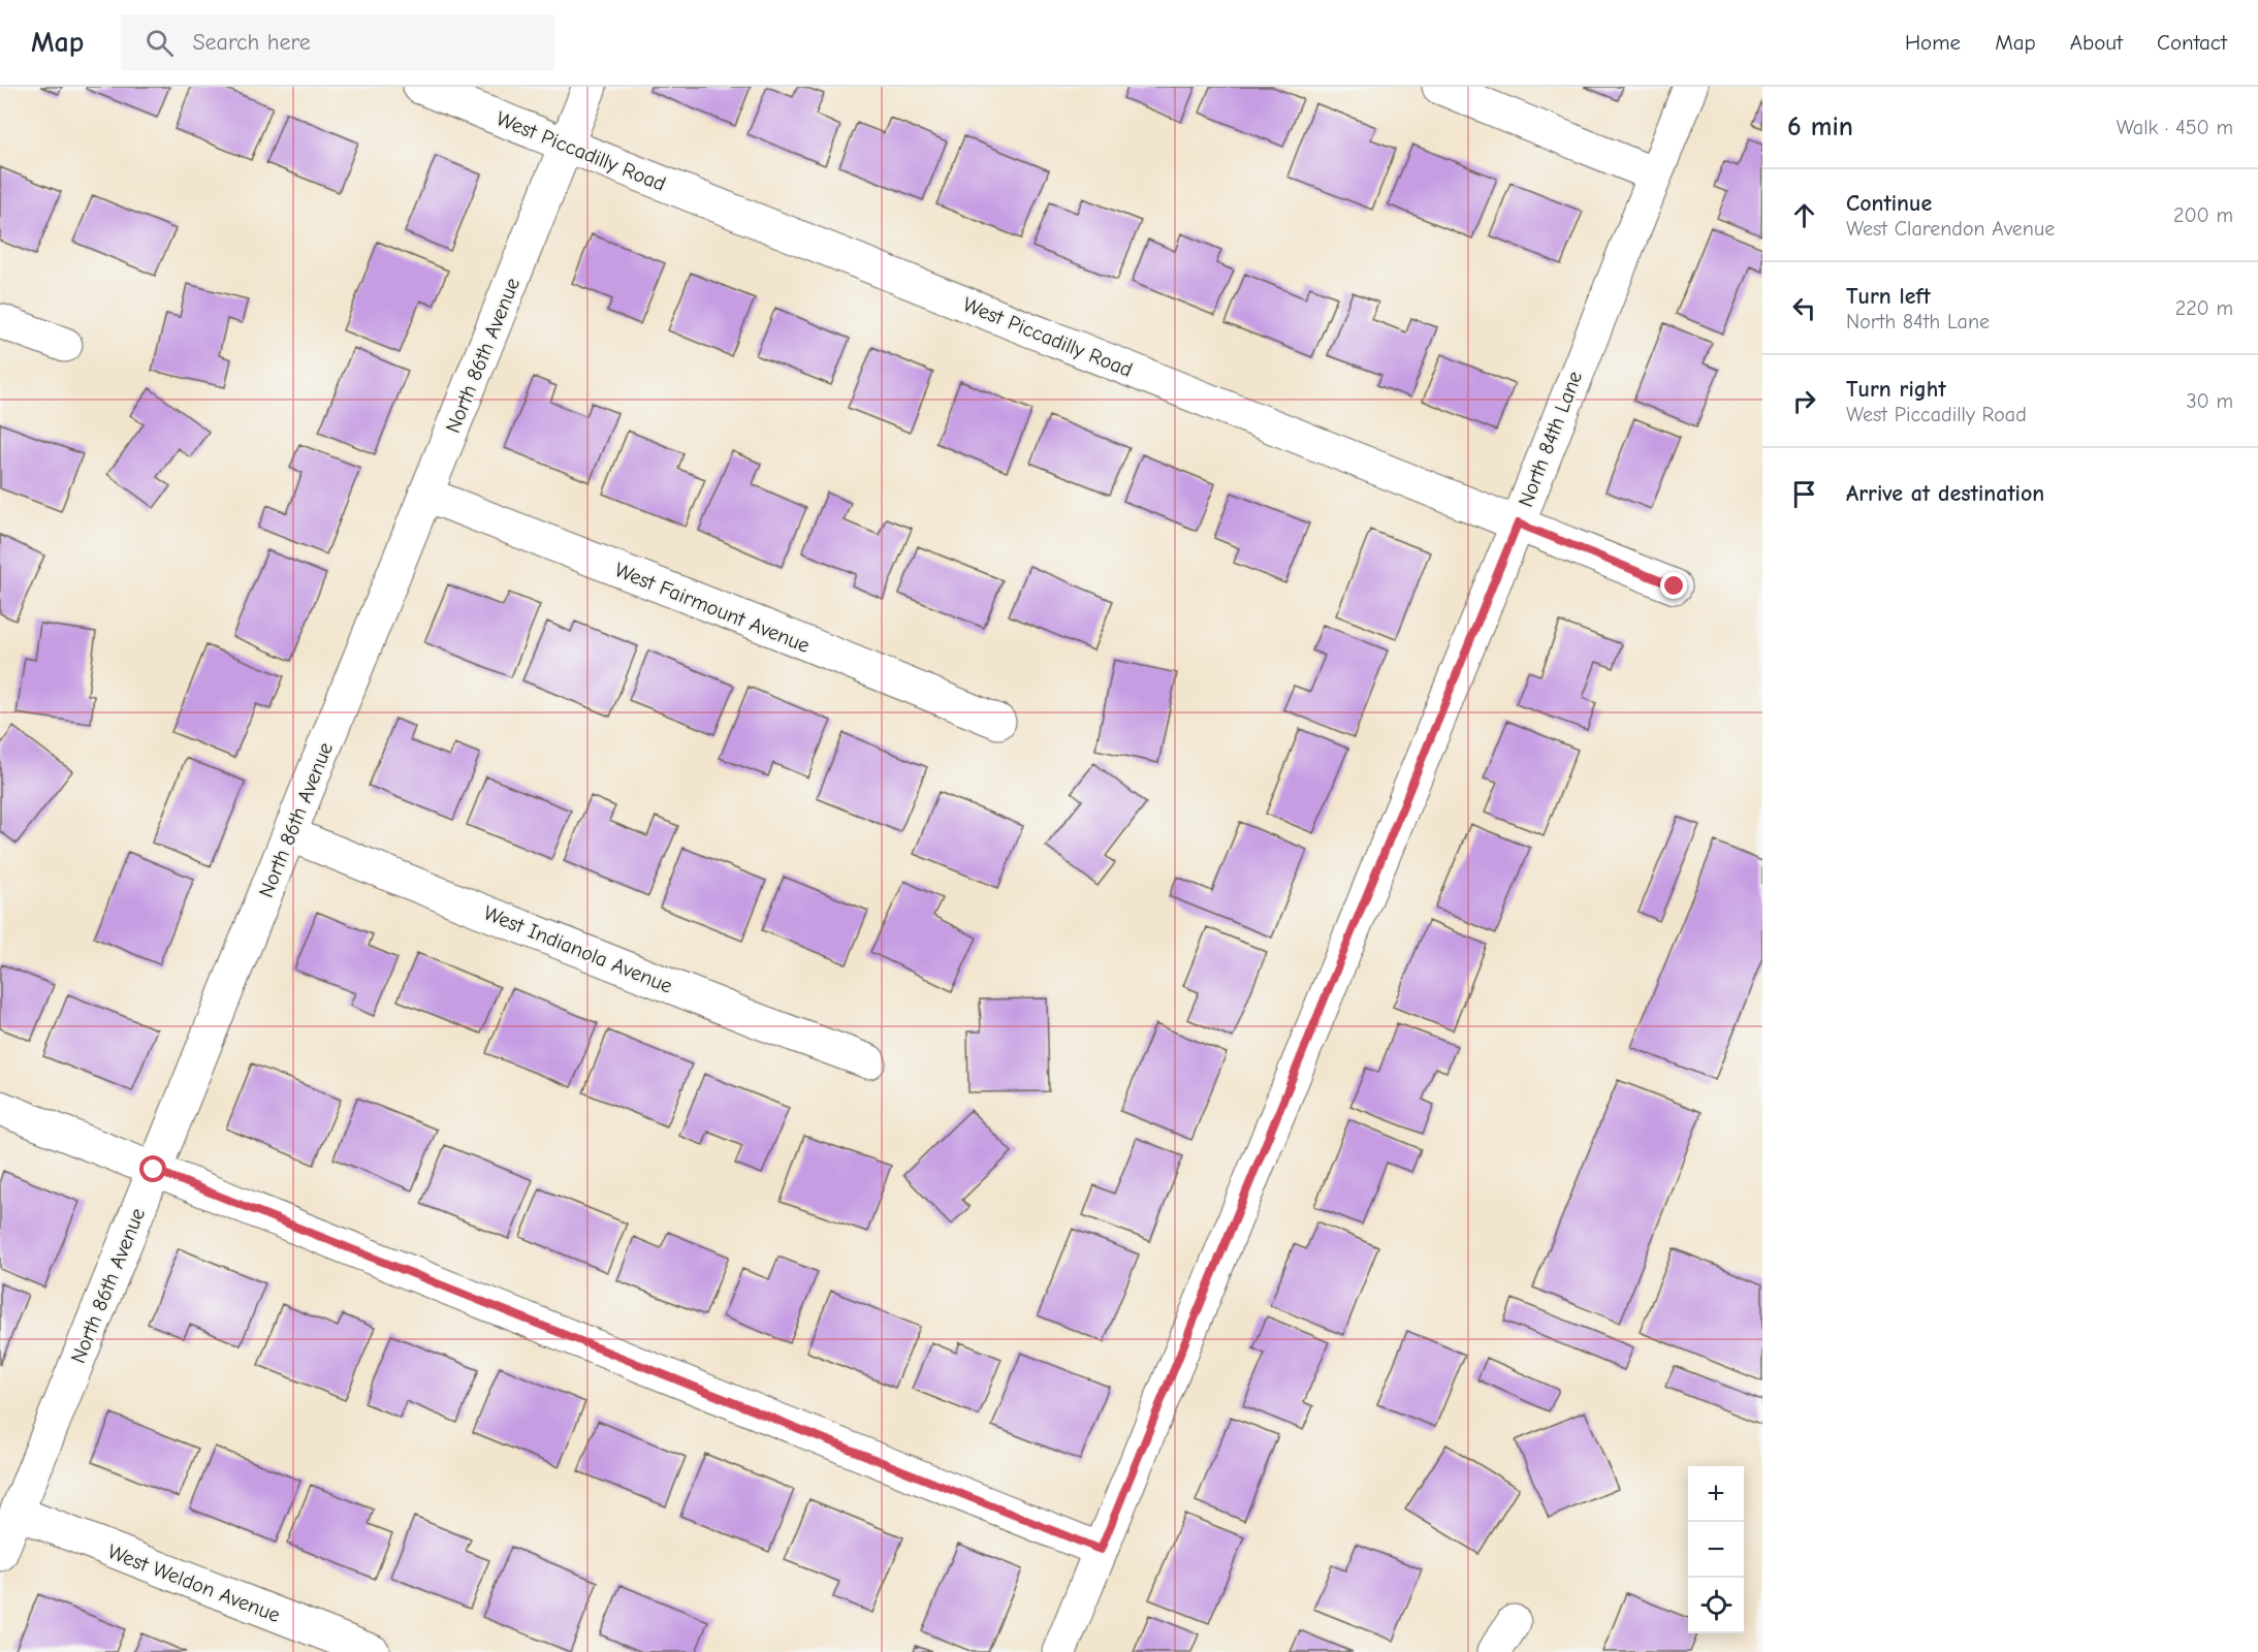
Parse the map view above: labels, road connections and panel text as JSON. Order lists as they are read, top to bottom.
{
  "streets": {
    "street": [
      "West Piccadilly Road",
      "North 86th Avenue",
      "North 84th Lane",
      "West Fairmount Avenue",
      "West Indianola Avenue",
      "West Weldon Avenue"
    ]
  },
  "crossings": [
    ["West Piccadilly Road", "North 86th Avenue"],
    ["West Piccadilly Road", "North 84th Lane"],
    ["North 86th Avenue", "West Fairmount Avenue"],
    ["North 86th Avenue", "West Indianola Avenue"],
    ["North 86th Avenue", "West Weldon Avenue"]
  ],
  "page": {
    "header": "Map",
    "search": "Search here",
    "nav": [
      "Home",
      "Map",
      "About",
      "Contact"
    ],
    "heading": ["6 min", "Walk · 450 m"],
    "list": [
      ["Continue", "West Clarendon Avenue", "200 m"],
      ["Turn left", "North 84th Lane", "220 m"],
      ["Turn right", "West Piccadilly Road", "30 m"],
      "Arrive at destination"
    ],
    "map_buttons": ["+", "−"]
  }
}
